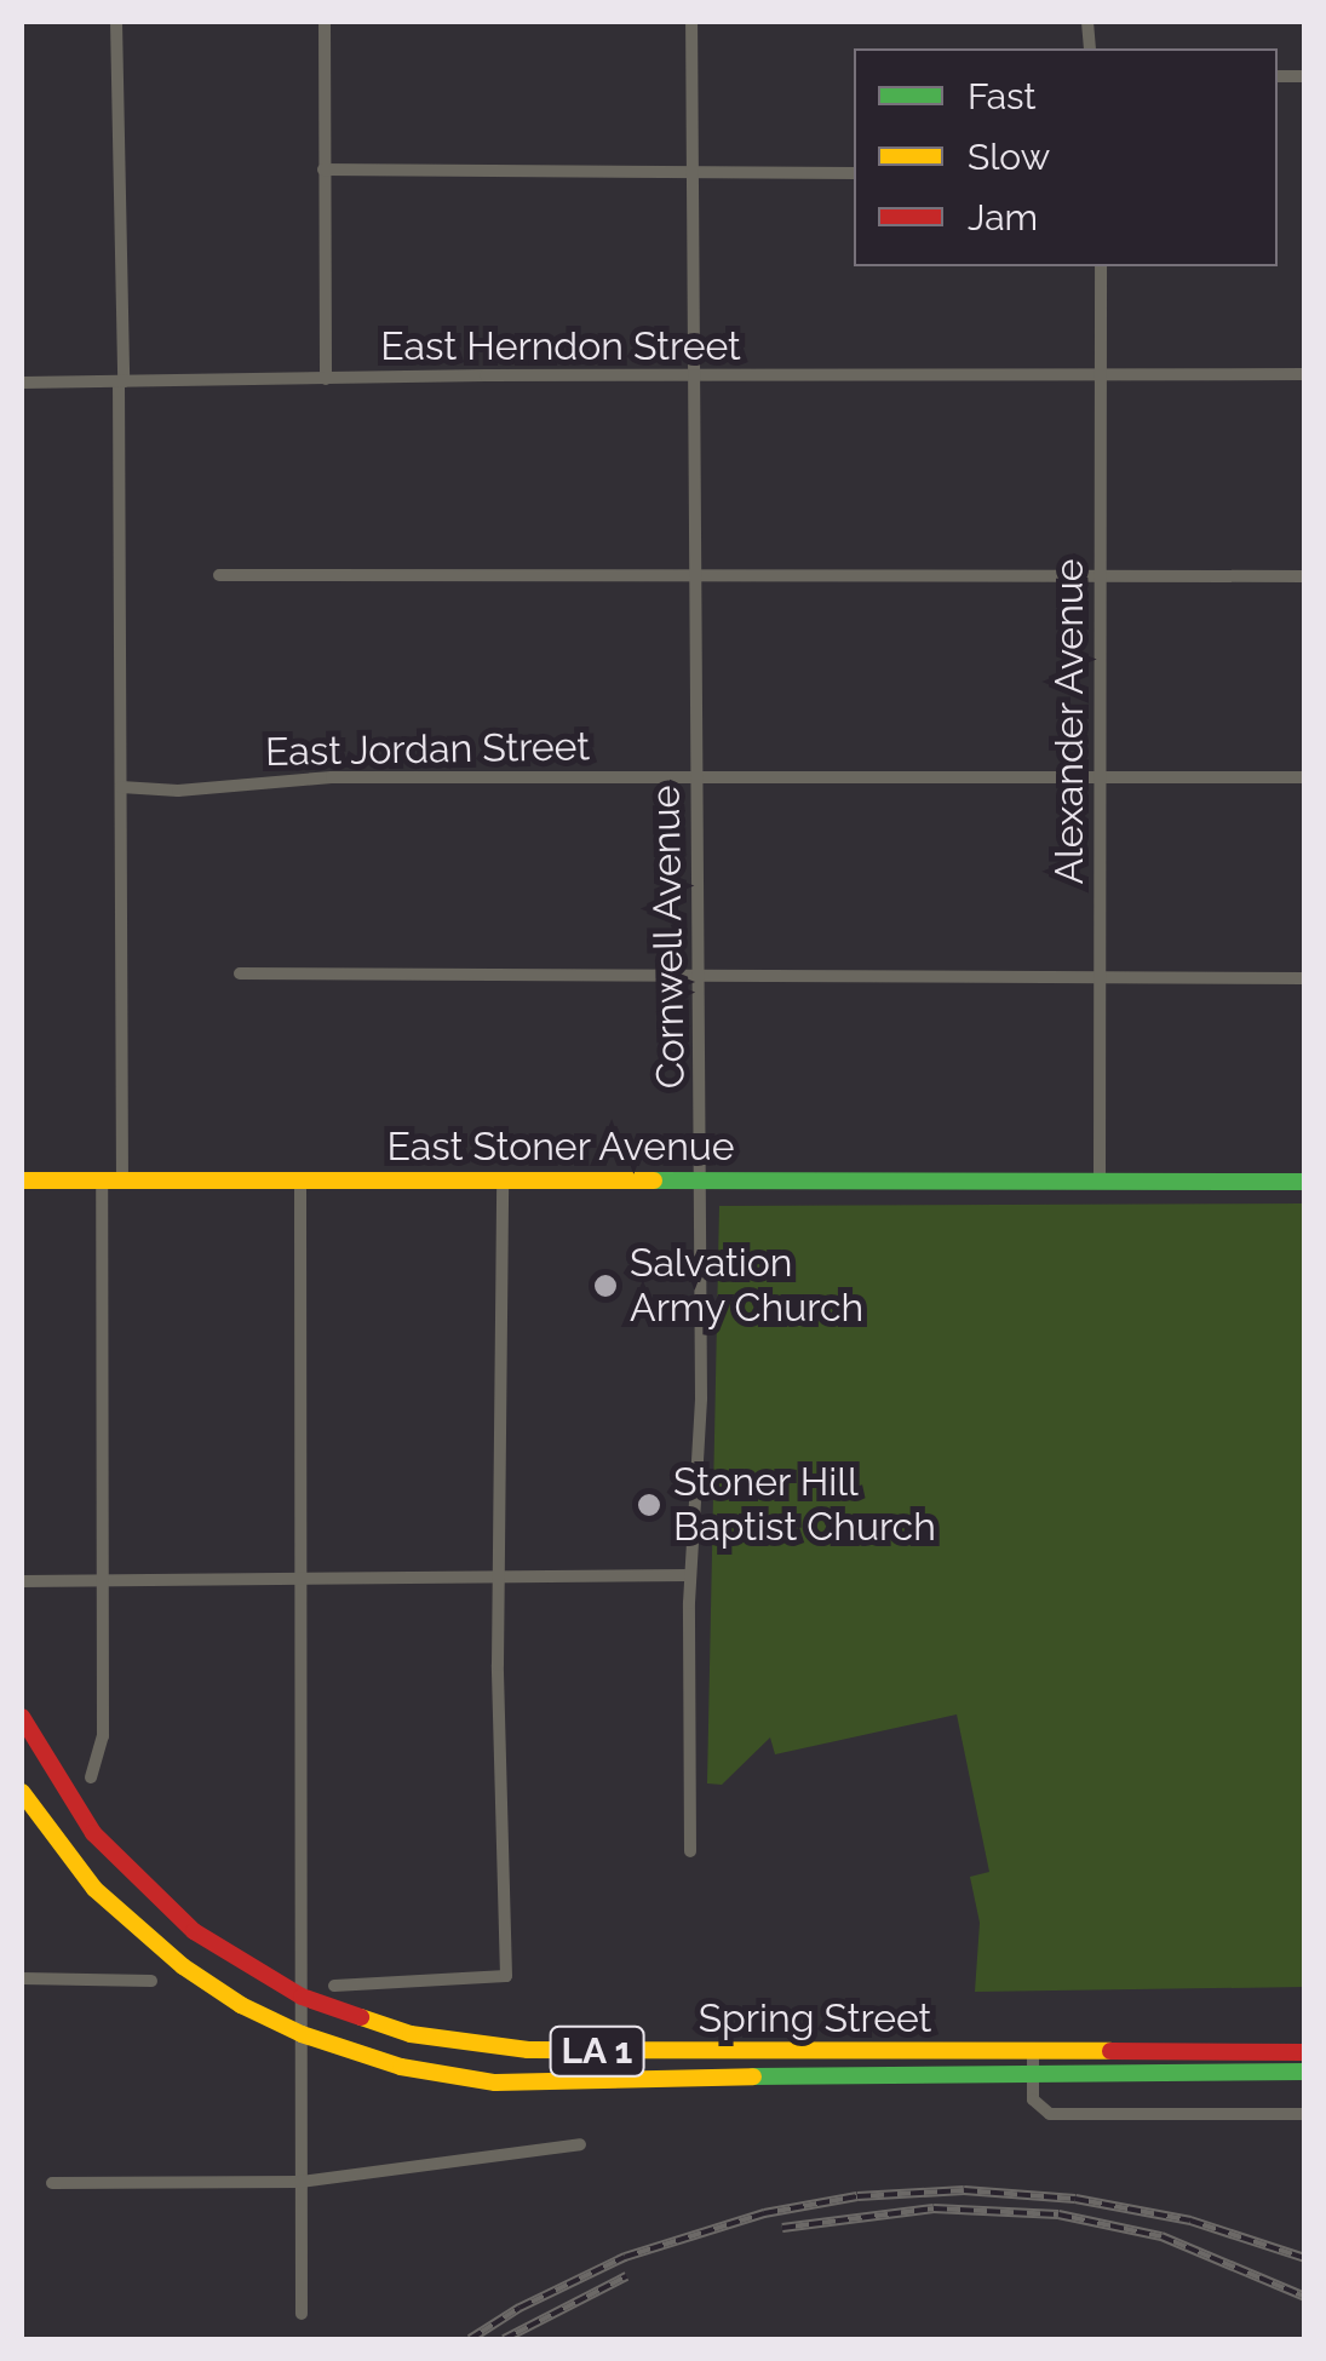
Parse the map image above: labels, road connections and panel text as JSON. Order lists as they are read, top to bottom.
{
  "streets": {
    "main road": ["East Stoner Avenue", "Spring Street", "LA 1"],
    "street": [
      "East Herndon Street",
      "Alexander Avenue",
      "East Jordan Street",
      "Cornwell Avenue"
    ]
  },
  "crossings": [
    ["East Herndon Street", "Alexander Avenue"],
    ["East Herndon Street", "Cornwell Avenue"],
    ["Alexander Avenue", "East Jordan Street"],
    ["Alexander Avenue", "East Stoner Avenue"],
    ["East Jordan Street", "Cornwell Avenue"],
    ["Cornwell Avenue", "East Stoner Avenue"]
  ],
  "places": ["Salvation Army Church", "Stoner Hill Baptist Church"],
  "legend": ["Fast", "Slow", "Jam"]
}
